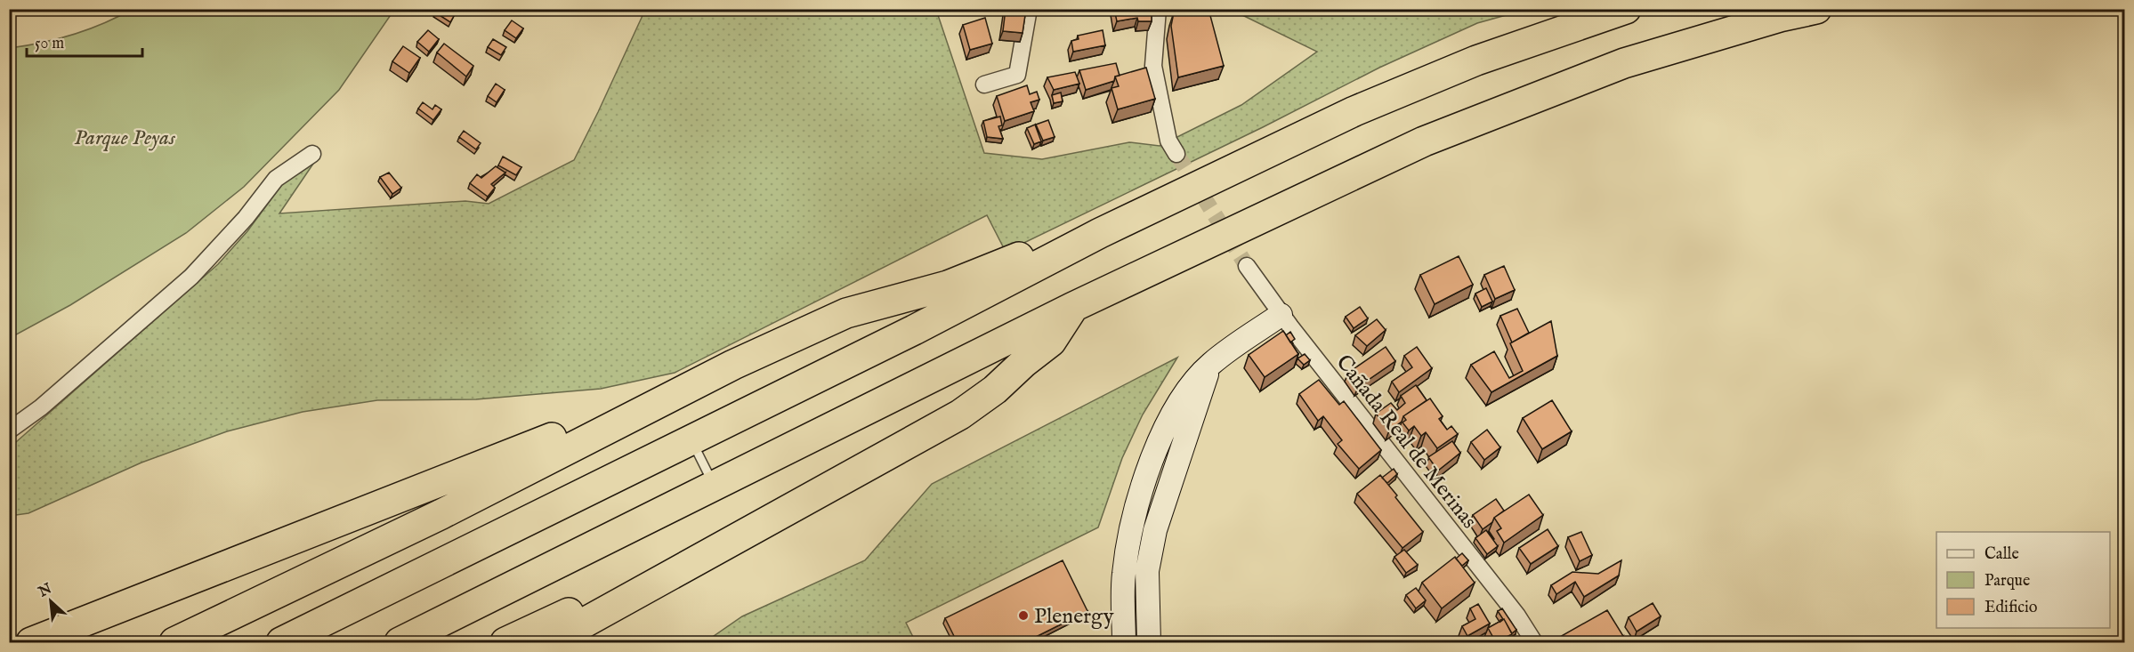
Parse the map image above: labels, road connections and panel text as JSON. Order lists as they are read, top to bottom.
{
  "streets": {
    "street": ["Cañada Real de Merinas"]
  },
  "parks": ["Parque Peyas"],
  "places": ["Plenergy"],
  "legend": ["Calle", "Parque", "Edificio"],
  "scale_bar": "50 m",
  "north": "top left"
}
